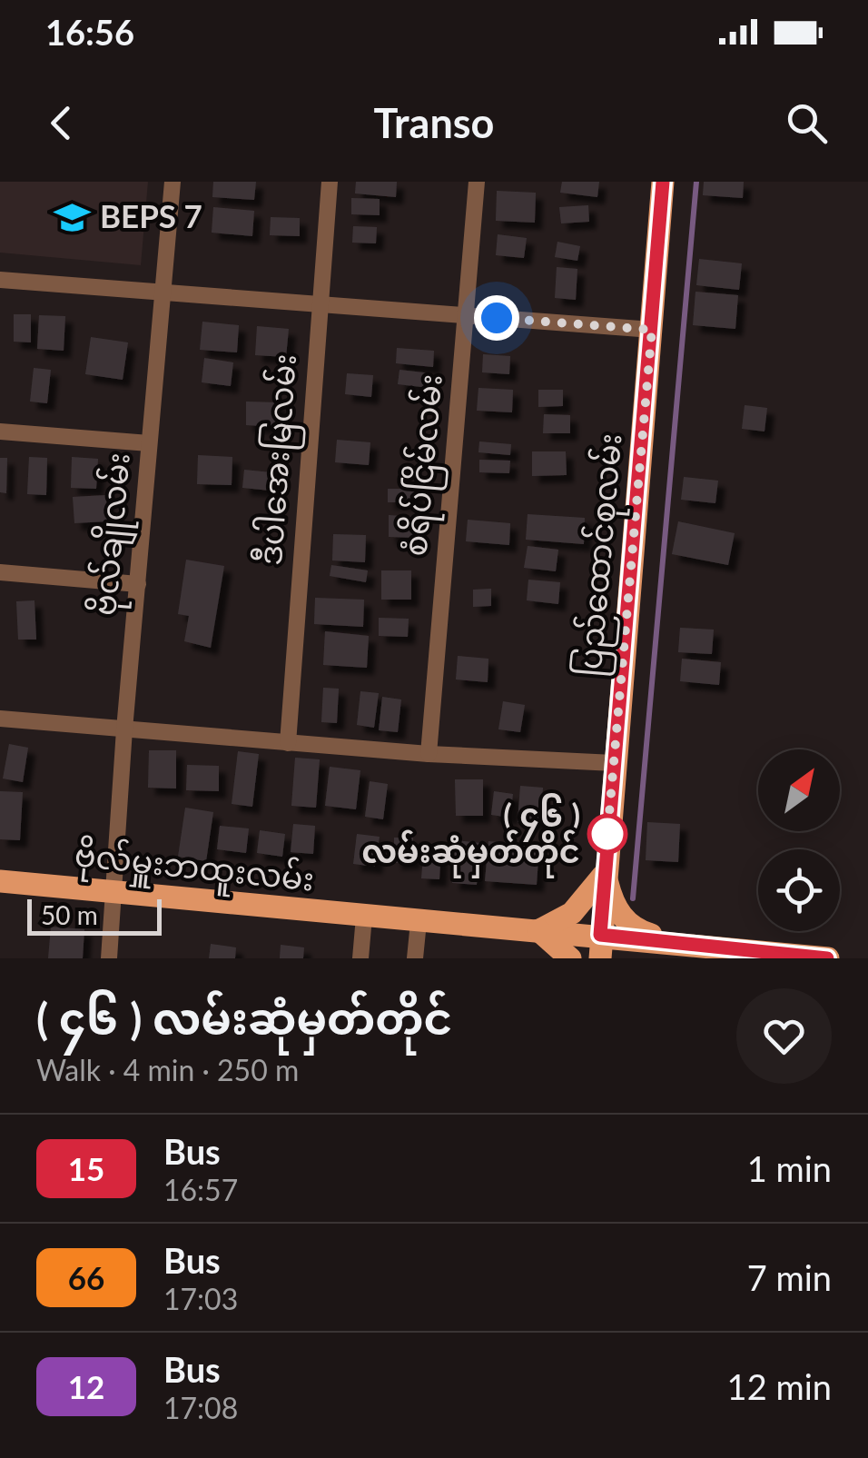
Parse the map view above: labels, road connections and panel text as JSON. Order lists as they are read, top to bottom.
{
  "streets": {
    "main road": ["ပြည်ထောင်စုလမ်း", "ဗိုလ်မှူးဘထူးလမ်း"],
    "street": ["ဒီပါအေးမြလမ်း", "စံရိပ်ငြိမ်လမ်း", "ဗိုလ်ချိုလမ်း"]
  },
  "crossings": [
    ["ဗိုလ်ချိုလမ်း", "ဗိုလ်မှူးဘထူးလမ်း"],
    ["ပြည်ထောင်စုလမ်း", "ဗိုလ်မှူးဘထူးလမ်း"]
  ],
  "places": {
    "school or university": ["BEPS 7"],
    "other": ["( ၄၆ ) လမ်းဆုံမှတ်တိုင်"]
  },
  "lines": ["bus line 15"],
  "scale_bar": "50 m",
  "north": "top right",
  "page": {
    "status": "16:56",
    "header": "Transo",
    "scale": "50 m",
    "heading": ["( ၄၆ ) လမ်းဆုံမှတ်တိုင်", "Walk · 4 min · 250 m"],
    "list": [
      {
        "mark": "15",
        "name": "Bus",
        "note": "16:57",
        "value": "1 min"
      },
      {
        "mark": "66",
        "name": "Bus",
        "note": "17:03",
        "value": "7 min"
      },
      {
        "mark": "12",
        "name": "Bus",
        "note": "17:08",
        "value": "12 min"
      }
    ]
  }
}
